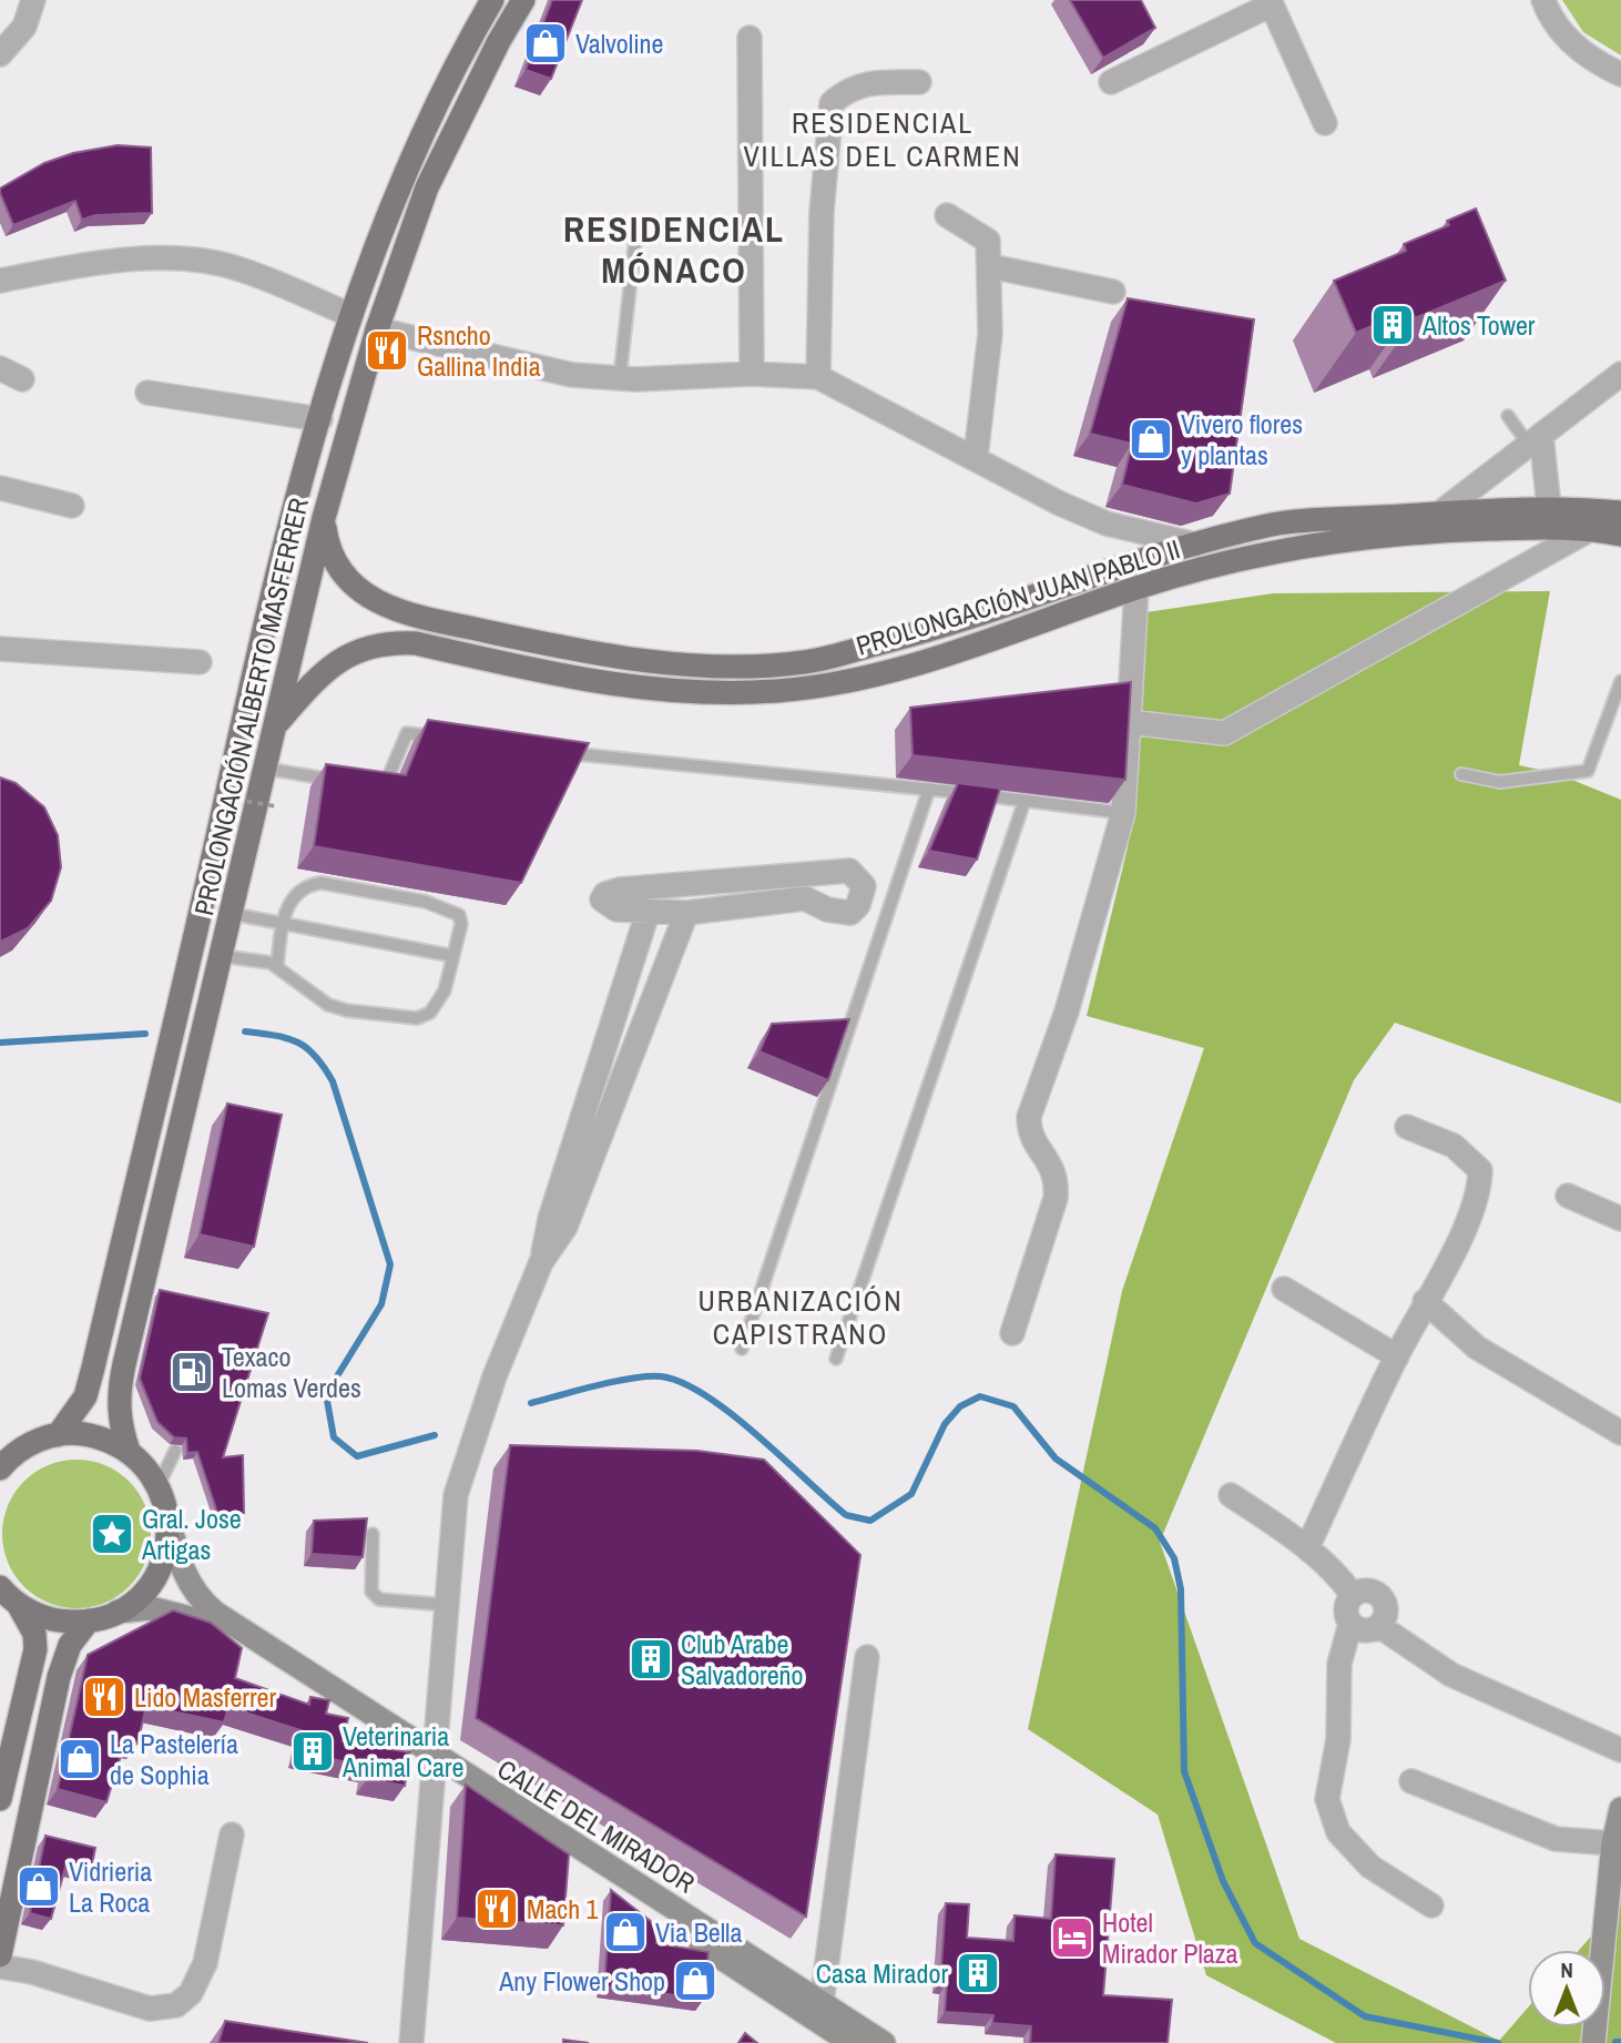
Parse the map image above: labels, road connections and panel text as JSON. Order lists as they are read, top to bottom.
{
  "streets": {
    "main road": ["PROLONGACIÓN JUAN PABLO II", "PROLONGACIÓN ALBERTO MASFERRER", "CALLE DEL MIRADOR"]
  },
  "crossings": [
    ["PROLONGACIÓN JUAN PABLO II", "PROLONGACIÓN ALBERTO MASFERRER"]
  ],
  "districts": ["RESIDENCIAL VILLAS DEL CARMEN", "RESIDENCIAL MÓNACO", "URBANIZACIÓN CAPISTRANO"],
  "places": {
    "shop": [
      "Valvoline",
      "Vivero flores y plantas",
      "La Pastelería de Sophia",
      "Vidrieria La Roca",
      "Via Bella",
      "Any Flower Shop"
    ],
    "building": [
      "Altos Tower",
      "Club Arabe Salvadoreño",
      "Veterinaria Animal Care",
      "Casa Mirador"
    ],
    "restaurant": ["Rsncho Gallina India", "Lido Masferrer", "Mach 1"],
    "fuel station": ["Texaco Lomas Verdes"],
    "place": ["Gral. Jose Artigas"],
    "hotel": ["Hotel Mirador Plaza"]
  },
  "north": "top"
}
